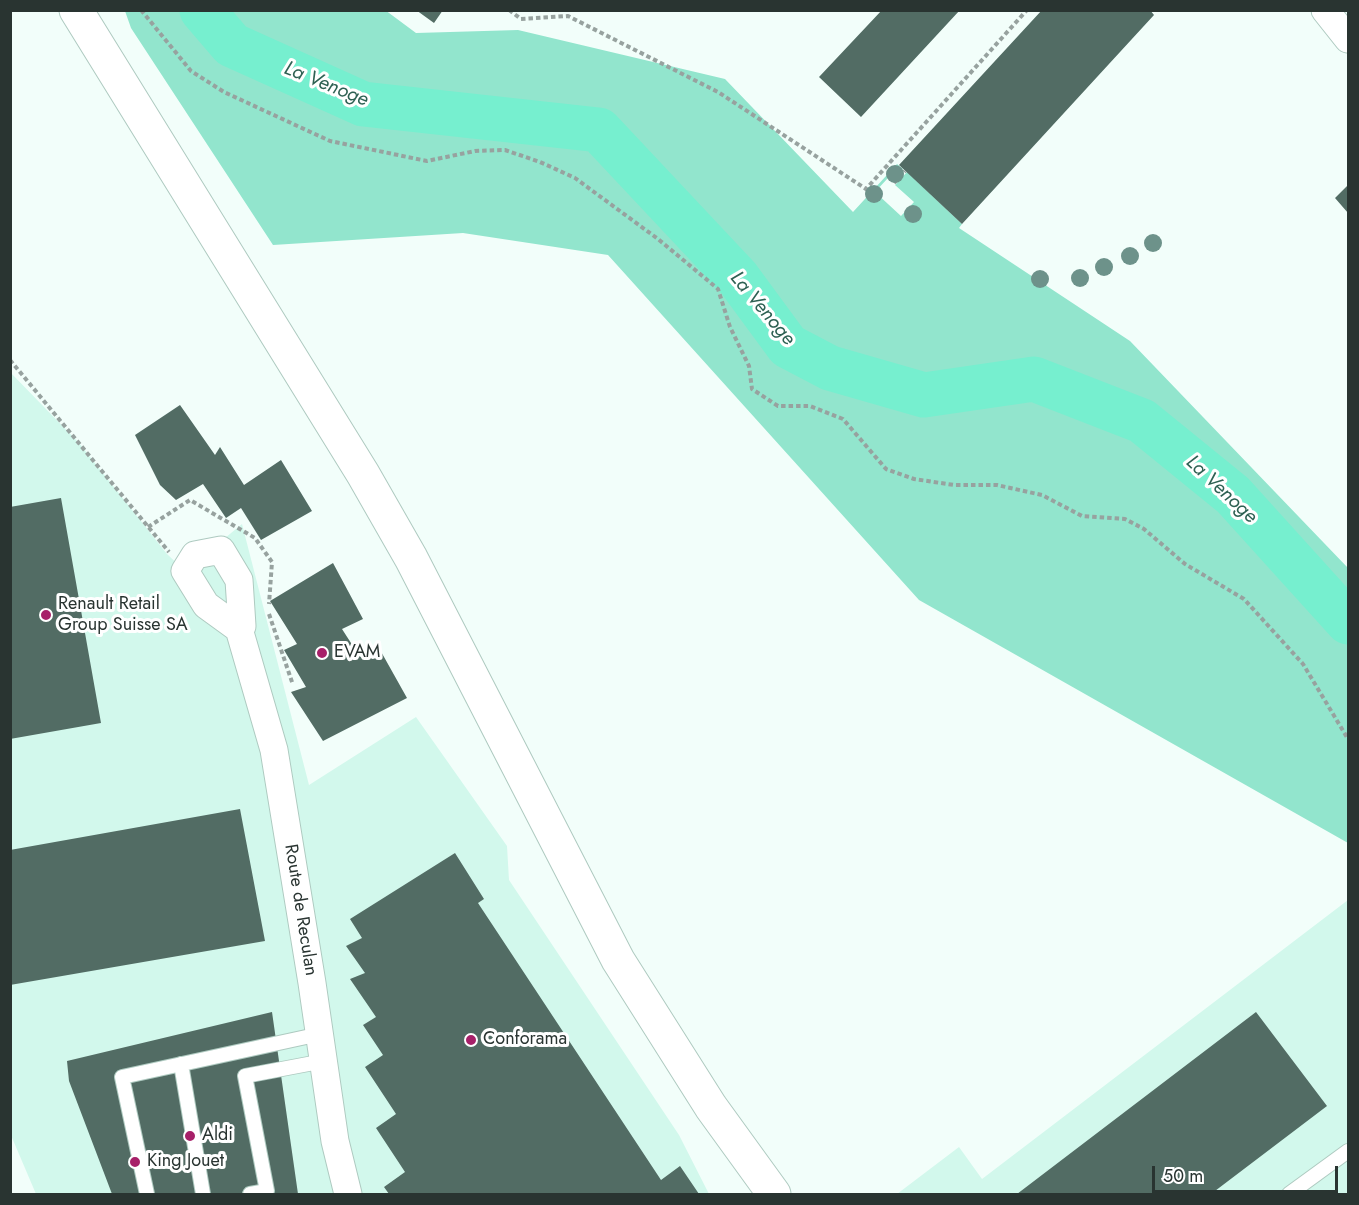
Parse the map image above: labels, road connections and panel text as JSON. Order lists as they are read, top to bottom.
{
  "streets": {
    "street": ["Route de Reculan"]
  },
  "water": ["La Venoge"],
  "places": [
    "Renault Retail Group Suisse SA",
    "EVAM",
    "Conforama",
    "Aldi",
    "King Jouet"
  ],
  "scale_bar": "50 m"
}
